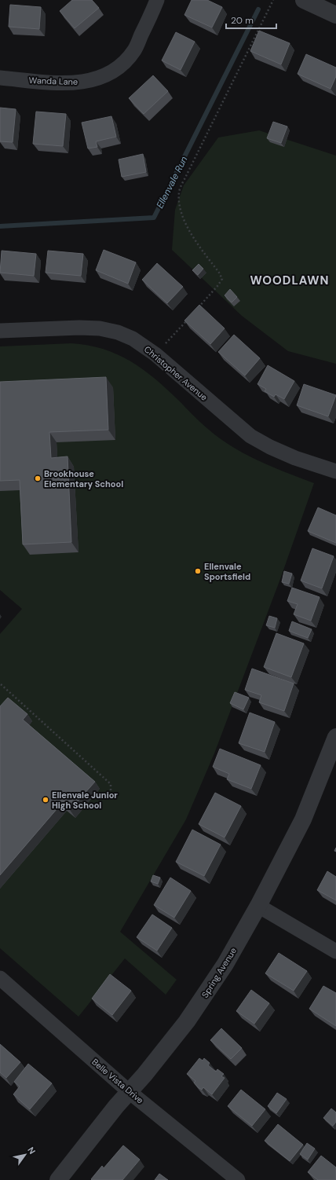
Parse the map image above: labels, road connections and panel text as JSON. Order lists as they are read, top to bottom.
{
  "streets": {
    "street": [
      "Wanda Lane",
      "Christopher Avenue",
      "Spring Avenue",
      "Belle Vista Drive"
    ]
  },
  "crossings": [
    ["Spring Avenue", "Belle Vista Drive"]
  ],
  "districts": ["WOODLAWN"],
  "water": ["Ellenvale Run"],
  "places": ["Brookhouse Elementary School", "Ellenvale Sportsfield", "Ellenvale Junior High School"],
  "scale_bar": "20 m",
  "north": "top right"
}
